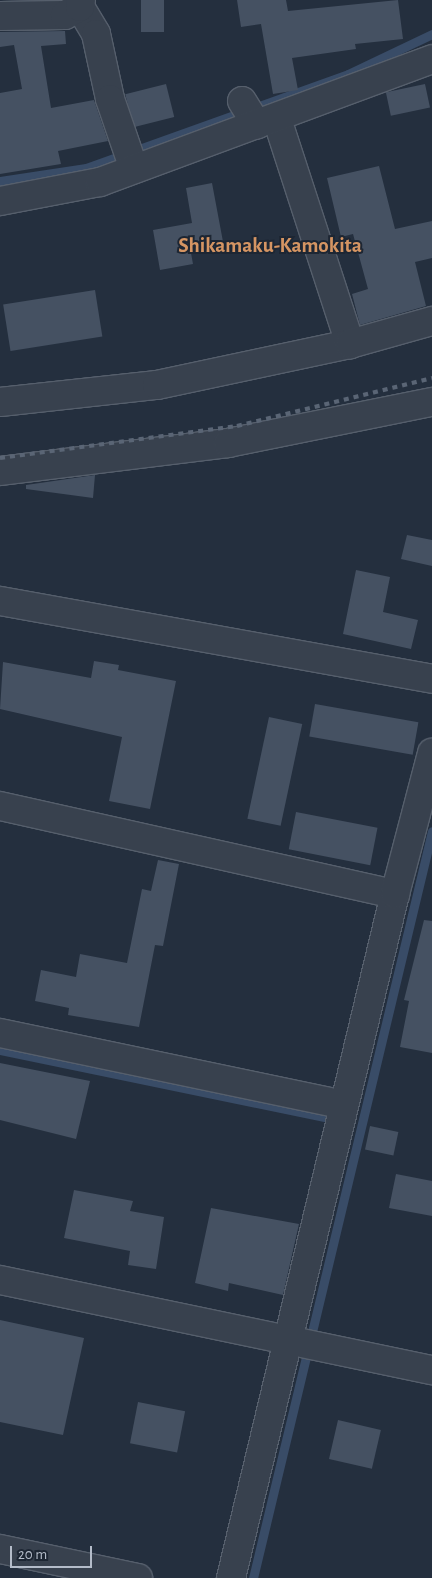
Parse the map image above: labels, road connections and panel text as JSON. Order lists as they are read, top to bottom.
{
  "districts": ["Shikamaku-Kamokita"],
  "scale_bar": "20 m"
}
